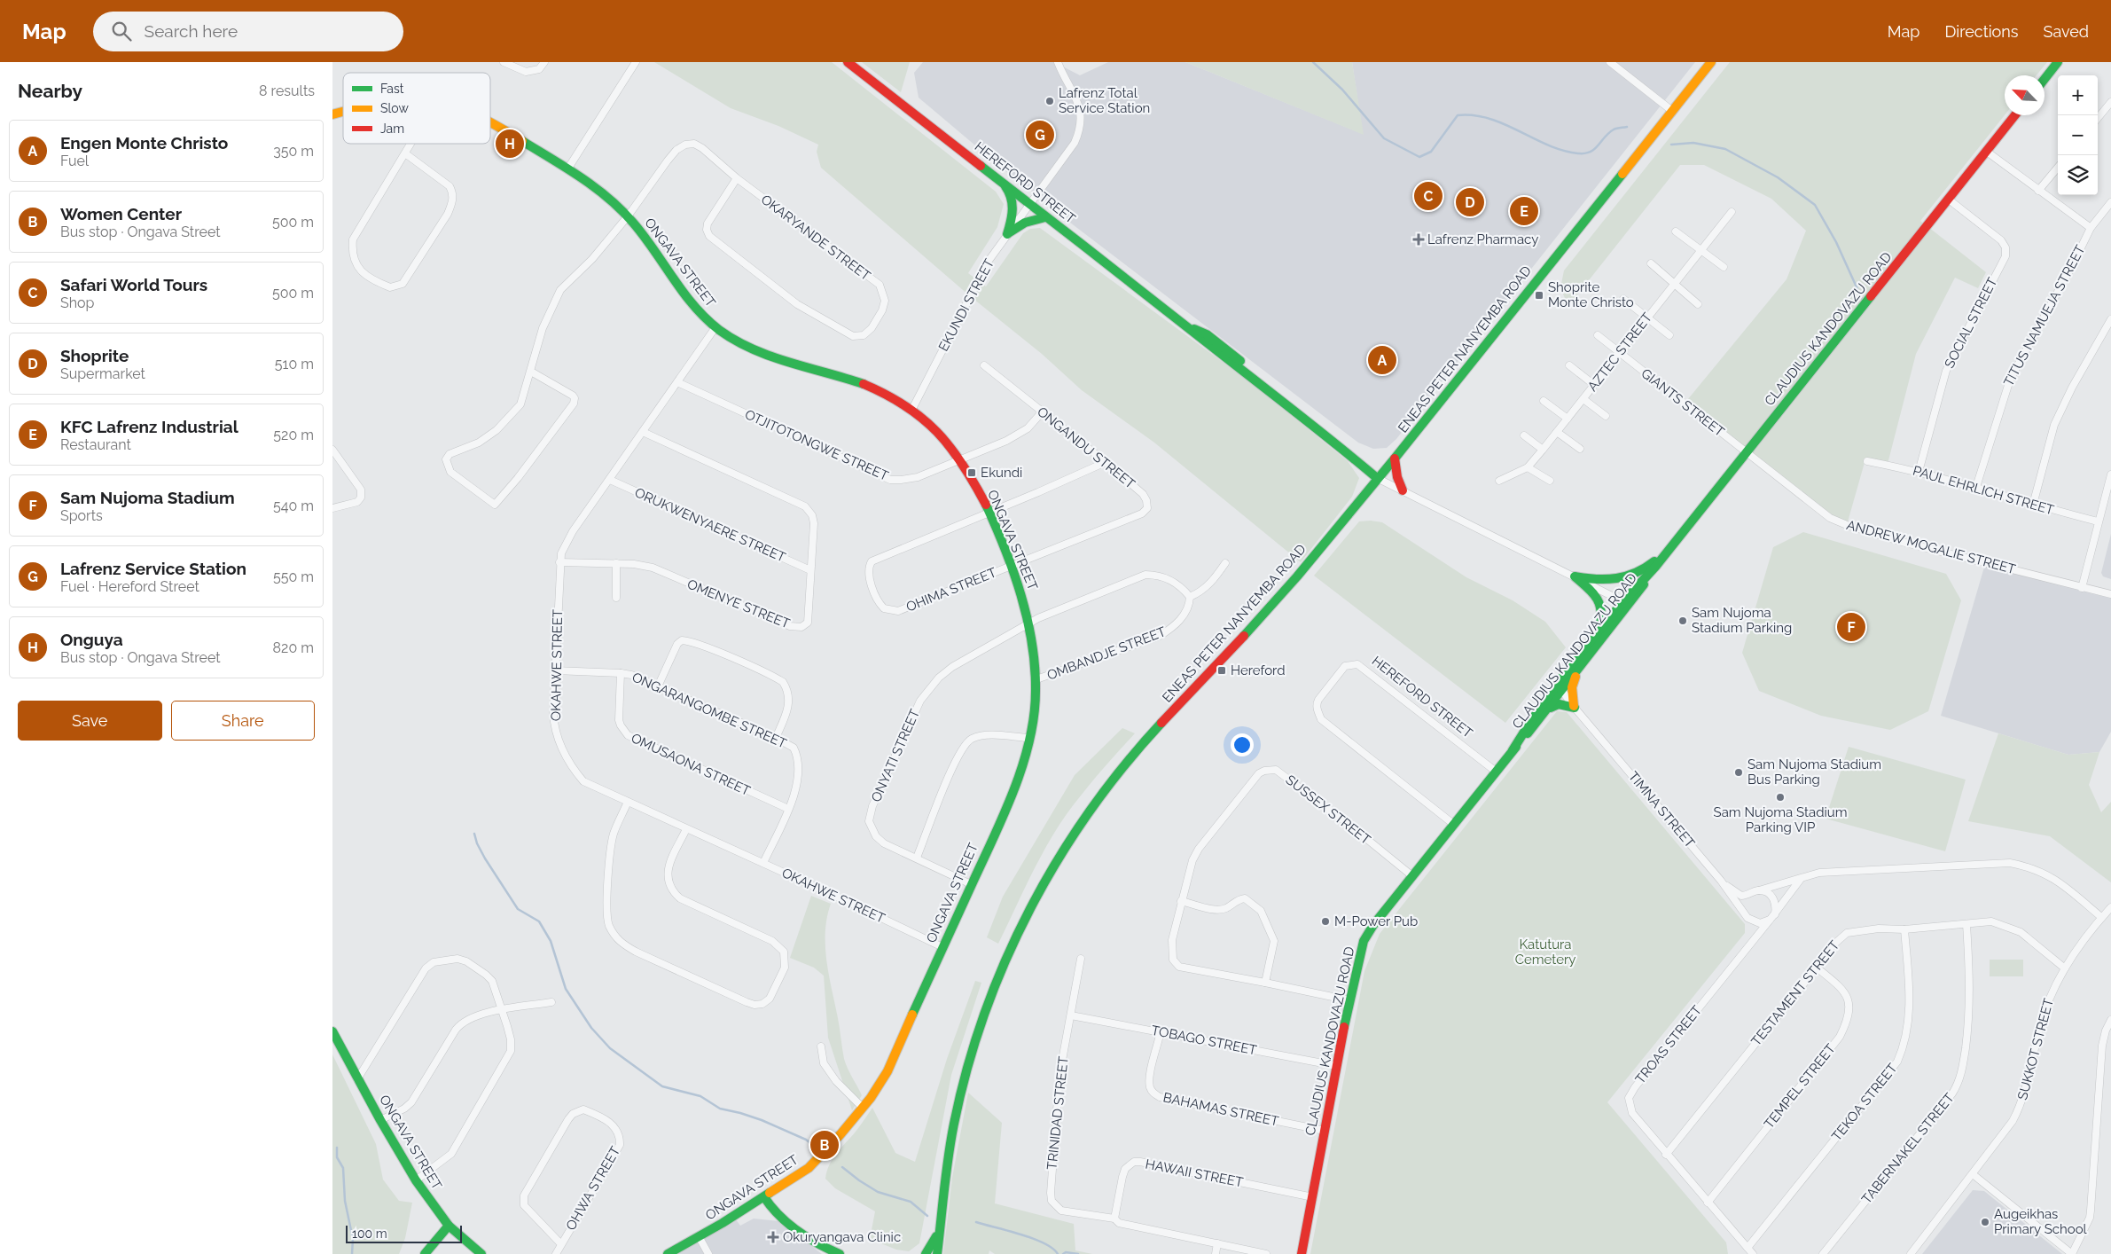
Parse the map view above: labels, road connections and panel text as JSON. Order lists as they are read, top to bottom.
{
  "streets": {
    "street": [
      "HEREFORD STREET",
      "OKARYANDE STREET",
      "ONGAVA STREET",
      "EKUNDI STREET",
      "TITUS NAMUEJA STREET",
      "SOCIAL STREET",
      "CLAUDIUS KANDOVAZU ROAD",
      "ENEAS PETER NANYEMBA ROAD",
      "AZTEC STREET",
      "GIANTS STREET",
      "OTJITOTONGWE STREET",
      "ONGANDU STREET",
      "PAUL EHRLICH STREET",
      "ORUKWENYAERE STREET",
      "ANDREW MOGALIE STREET",
      "OHIMA STREET",
      "OMENYE STREET",
      "OMBANDJE STREET",
      "OKAHWE STREET",
      "ONGARANGOMBE STREET",
      "ONYATI STREET",
      "OMUSAONA STREET",
      "SUSSEX STREET",
      "TIMNA STREET",
      "TESTAMENT STREET",
      "TOBAGO STREET",
      "TROAS STREET",
      "SUKKOT STREET",
      "TEMPEL STREET",
      "TEKOA STREET",
      "BAHAMAS STREET",
      "TRINIDAD STREET",
      "TABERNAKEL STREET",
      "HAWAII STREET",
      "OHWA STREET"
    ]
  },
  "crossings": [
    ["HEREFORD STREET", "EKUNDI STREET"],
    ["HEREFORD STREET", "CLAUDIUS KANDOVAZU ROAD"],
    ["HEREFORD STREET", "ENEAS PETER NANYEMBA ROAD"],
    ["OKARYANDE STREET", "ONGAVA STREET"],
    ["ONGAVA STREET", "EKUNDI STREET"],
    ["ONGAVA STREET", "OTJITOTONGWE STREET"],
    ["ONGAVA STREET", "ONGANDU STREET"],
    ["ONGAVA STREET", "OHIMA STREET"],
    ["ONGAVA STREET", "OMBANDJE STREET"],
    ["ONGAVA STREET", "OKAHWE STREET"],
    ["ONGAVA STREET", "ONYATI STREET"],
    ["TITUS NAMUEJA STREET", "PAUL EHRLICH STREET"],
    ["SOCIAL STREET", "CLAUDIUS KANDOVAZU ROAD"],
    ["SOCIAL STREET", "PAUL EHRLICH STREET"],
    ["CLAUDIUS KANDOVAZU ROAD", "GIANTS STREET"],
    ["CLAUDIUS KANDOVAZU ROAD", "ANDREW MOGALIE STREET"],
    ["CLAUDIUS KANDOVAZU ROAD", "SUSSEX STREET"],
    ["CLAUDIUS KANDOVAZU ROAD", "TIMNA STREET"],
    ["CLAUDIUS KANDOVAZU ROAD", "TOBAGO STREET"],
    ["CLAUDIUS KANDOVAZU ROAD", "BAHAMAS STREET"],
    ["CLAUDIUS KANDOVAZU ROAD", "HAWAII STREET"],
    ["AZTEC STREET", "GIANTS STREET"],
    ["GIANTS STREET", "ANDREW MOGALIE STREET"],
    ["OTJITOTONGWE STREET", "ONGANDU STREET"],
    ["OTJITOTONGWE STREET", "OKAHWE STREET"],
    ["ONGANDU STREET", "OHIMA STREET"],
    ["ORUKWENYAERE STREET", "OMENYE STREET"],
    ["ORUKWENYAERE STREET", "OKAHWE STREET"],
    ["OMENYE STREET", "OKAHWE STREET"],
    ["OKAHWE STREET", "ONGARANGOMBE STREET"],
    ["ONGARANGOMBE STREET", "OMUSAONA STREET"],
    ["TIMNA STREET", "TROAS STREET"],
    ["TESTAMENT STREET", "TROAS STREET"],
    ["TESTAMENT STREET", "SUKKOT STREET"],
    ["TESTAMENT STREET", "TEMPEL STREET"],
    ["TESTAMENT STREET", "TEKOA STREET"],
    ["TESTAMENT STREET", "TABERNAKEL STREET"],
    ["TOBAGO STREET", "BAHAMAS STREET"],
    ["TOBAGO STREET", "TRINIDAD STREET"],
    ["TROAS STREET", "TEMPEL STREET"],
    ["TROAS STREET", "TEKOA STREET"],
    ["TRINIDAD STREET", "HAWAII STREET"]
  ],
  "parks": ["Katutura Cemetery"],
  "places": {
    "other": [
      "Lafrenz Total Service Station",
      "Sam Nujoma Stadium Parking",
      "Sam Nujoma Stadium Bus Parking",
      "Sam Nujoma Stadium Parking VIP",
      "M-Power Pub",
      "Augeikhas Primary School"
    ],
    "health": ["Lafrenz Pharmacy", "Okuryangava Clinic"],
    "transit": ["Shoprite Monte Christo", "Ekundi", "Hereford"]
  },
  "legend": ["Fast", "Slow", "Jam"],
  "scale_bar": "100 m",
  "north": "top left",
  "page": {
    "header": "Map",
    "search": "Search here",
    "nav": ["Map", "Directions", "Saved"],
    "heading": ["Nearby", "8 results"],
    "map_buttons": ["+", "−"],
    "pins": [
      "G",
      "H",
      "C",
      "D",
      "E",
      "A",
      "F",
      "B"
    ],
    "list": [
      {
        "mark": "A",
        "name": "Engen Monte Christo",
        "note": "Fuel",
        "value": "350 m"
      },
      {
        "mark": "B",
        "name": "Women Center",
        "note": "Bus stop · Ongava Street",
        "value": "500 m"
      },
      {
        "mark": "C",
        "name": "Safari World Tours",
        "note": "Shop",
        "value": "500 m"
      },
      {
        "mark": "D",
        "name": "Shoprite",
        "note": "Supermarket",
        "value": "510 m"
      },
      {
        "mark": "E",
        "name": "KFC Lafrenz Industrial",
        "note": "Restaurant",
        "value": "520 m"
      },
      {
        "mark": "F",
        "name": "Sam Nujoma Stadium",
        "note": "Sports",
        "value": "540 m"
      },
      {
        "mark": "G",
        "name": "Lafrenz Service Station",
        "note": "Fuel · Hereford Street",
        "value": "550 m"
      },
      {
        "mark": "H",
        "name": "Onguya",
        "note": "Bus stop · Ongava Street",
        "value": "820 m"
      }
    ],
    "buttons": ["Save", "Share"],
    "scale": "100 m"
  }
}
